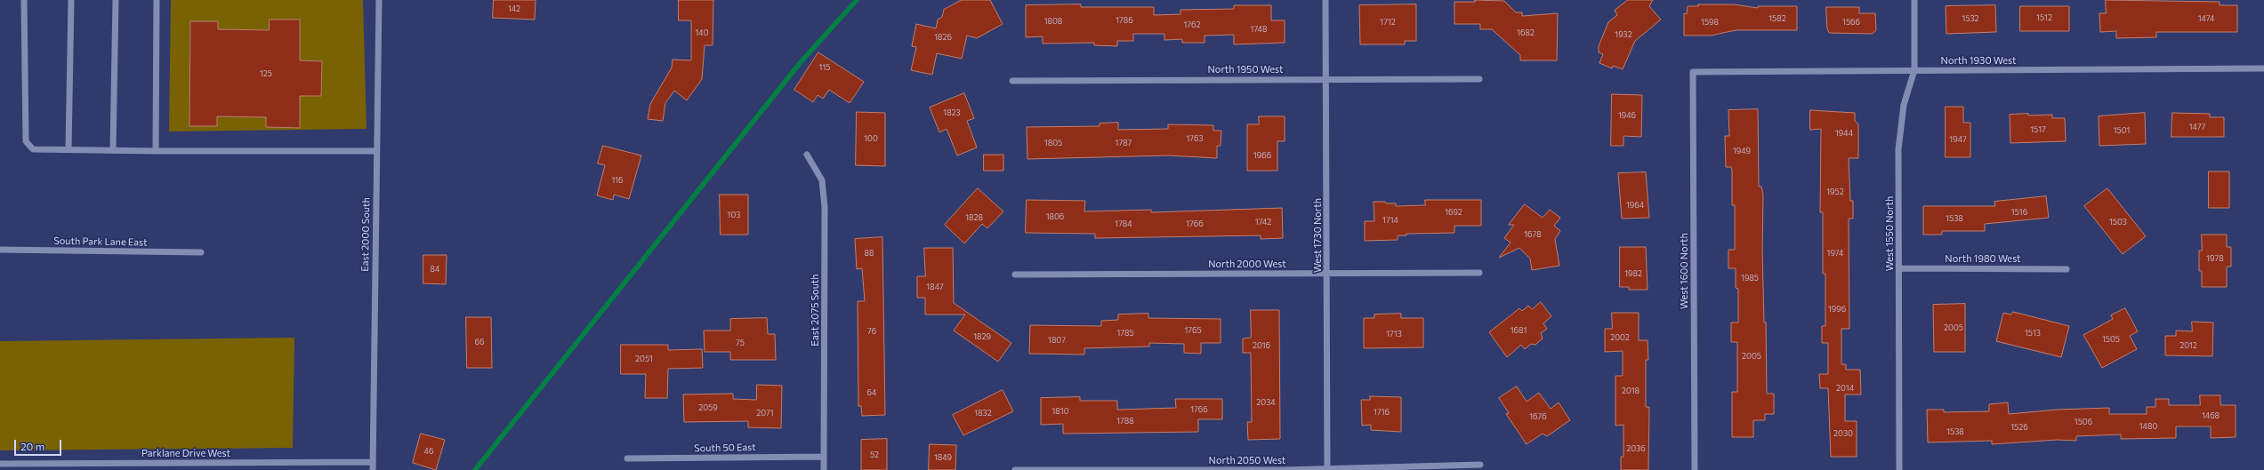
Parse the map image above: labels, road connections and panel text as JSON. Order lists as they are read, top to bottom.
{
  "streets": {
    "street": [
      "North 1930 West",
      "North 1950 West",
      "West 1550 North",
      "East 2000 South",
      "West 1730 North",
      "South Park Lane East",
      "North 1980 West",
      "North 2000 West",
      "West 1600 North",
      "East 2075 South",
      "South 50 East",
      "Parklane Drive West",
      "North 2050 West"
    ]
  },
  "crossings": [
    ["North 1930 West", "West 1550 North"],
    ["North 1930 West", "West 1600 North"],
    ["North 1950 West", "West 1730 North"],
    ["West 1550 North", "North 1980 West"],
    ["East 2000 South", "Parklane Drive West"],
    ["West 1730 North", "North 2000 West"],
    ["West 1730 North", "North 2050 West"],
    ["East 2075 South", "South 50 East"]
  ],
  "house_numbers": [
    "142",
    "1512",
    "1582",
    "1532",
    "1474",
    "1786",
    "1808",
    "1712",
    "1598",
    "1566",
    "1762",
    "1748",
    "140",
    "1682",
    "1932",
    "1826",
    "115",
    "125",
    "1823",
    "1946",
    "1477",
    "1517",
    "1501",
    "1944",
    "100",
    "1763",
    "1947",
    "1805",
    "1787",
    "1949",
    "1966",
    "116",
    "1952",
    "1964",
    "1692",
    "1516",
    "103",
    "1806",
    "1828",
    "1538",
    "1714",
    "1742",
    "1503",
    "1784",
    "1766",
    "1678",
    "88",
    "1974",
    "1978",
    "84",
    "1982",
    "1985",
    "1847",
    "1996",
    "2005",
    "1765",
    "1681",
    "76",
    "1785",
    "1513",
    "1713",
    "1829",
    "2002",
    "1505",
    "1807",
    "66",
    "75",
    "2016",
    "2012",
    "2005",
    "2051",
    "2014",
    "2018",
    "64",
    "2034",
    "2059",
    "1766",
    "1810",
    "1716",
    "2071",
    "1832",
    "1468",
    "1676",
    "1788",
    "1506",
    "1480",
    "1526",
    "1538",
    "2030",
    "2036",
    "46",
    "52",
    "1849"
  ],
  "scale_bar": "20 m"
}
